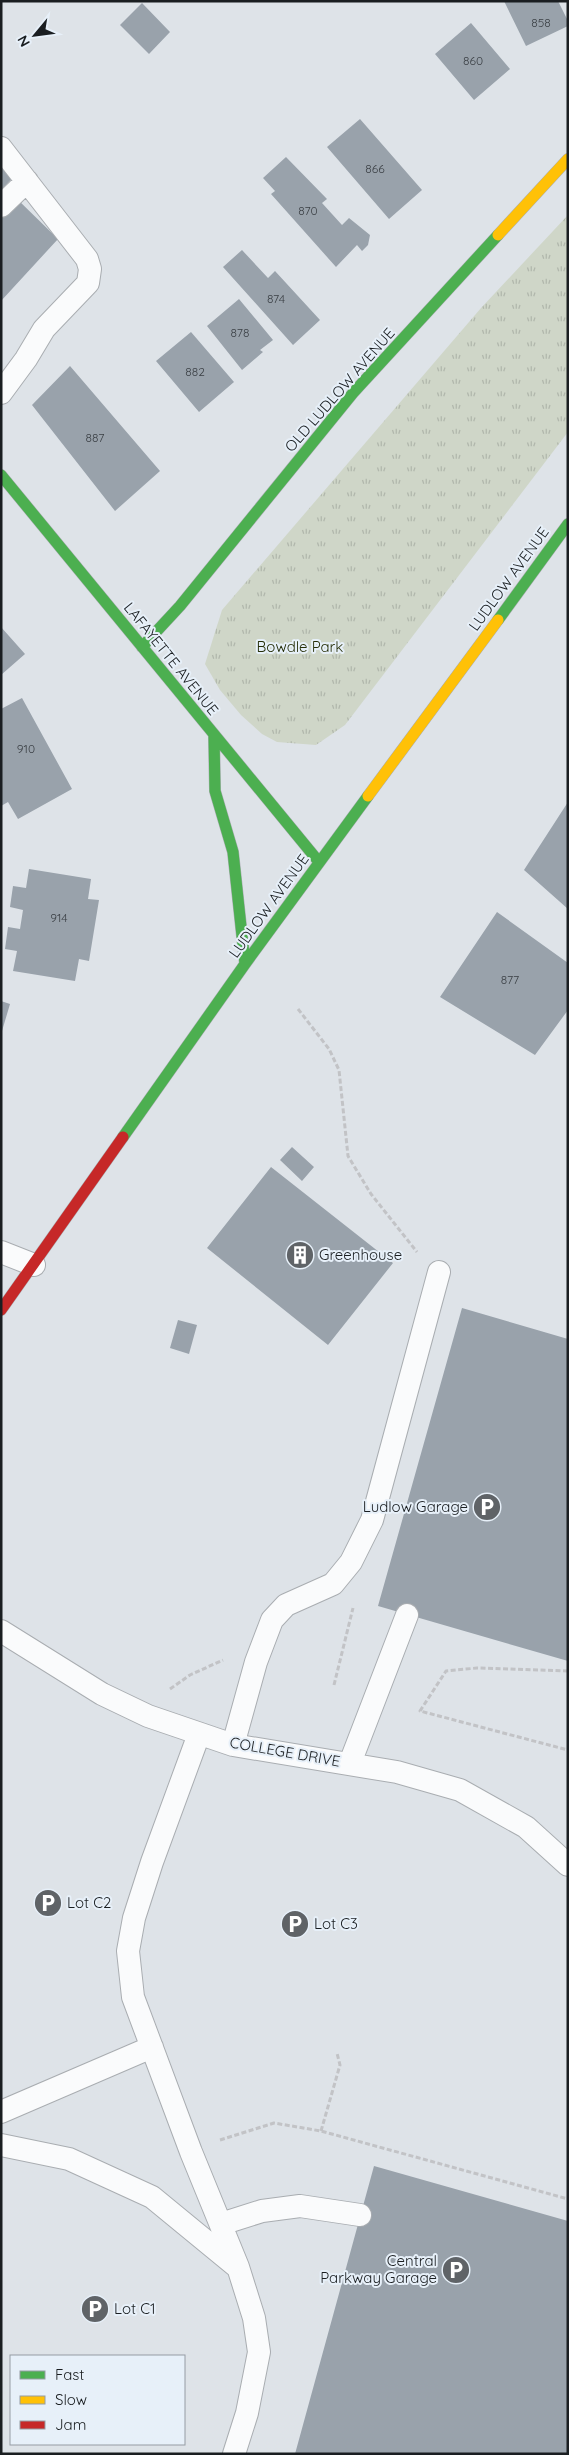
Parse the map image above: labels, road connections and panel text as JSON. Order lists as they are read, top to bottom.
{
  "streets": {
    "main road": ["OLD LUDLOW AVENUE", "LUDLOW AVENUE", "LAFAYETTE AVENUE"],
    "lane": ["COLLEGE DRIVE"]
  },
  "crossings": [
    ["OLD LUDLOW AVENUE", "LAFAYETTE AVENUE"],
    ["LUDLOW AVENUE", "LAFAYETTE AVENUE"]
  ],
  "parks": ["Bowdle Park"],
  "places": {
    "building": ["Greenhouse"],
    "parking": [
      "Ludlow Garage",
      "Lot C2",
      "Lot C3",
      "Central Parkway Garage",
      "Lot C1"
    ]
  },
  "house_numbers": [
    "858",
    "860",
    "866",
    "870",
    "874",
    "878",
    "882",
    "887",
    "910",
    "914",
    "877"
  ],
  "legend": ["Fast", "Slow", "Jam"],
  "north": "bottom left"
}
